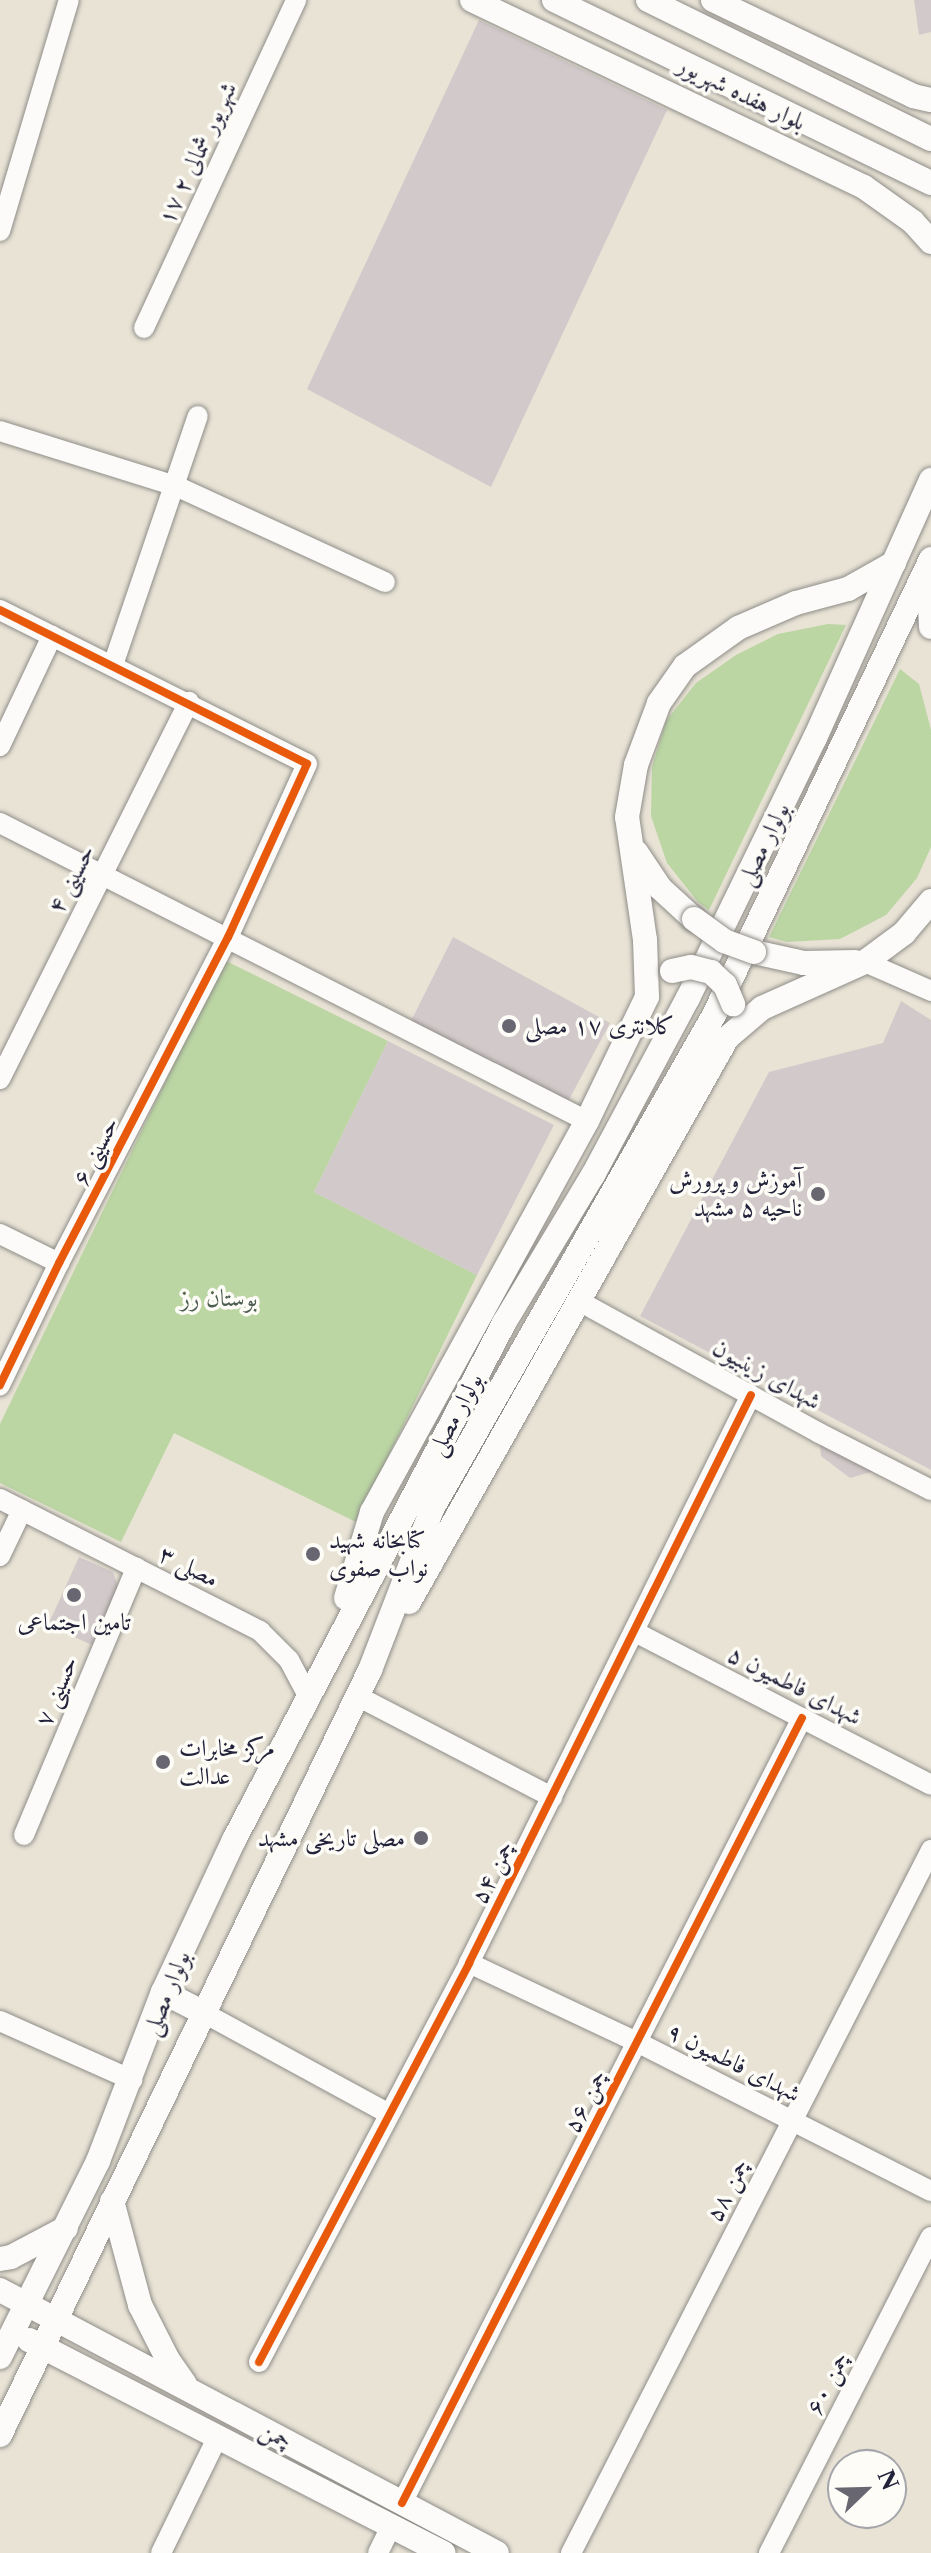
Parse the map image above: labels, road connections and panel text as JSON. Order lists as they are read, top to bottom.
{
  "streets": {
    "main road": ["بلوار هفده شهریور", "بولوار مصلی", "چمن"],
    "street": [
      "۱۷ شهریور شمالی ۲",
      "حسینی ۴",
      "حسینی ۶",
      "شهدای زینبیون",
      "مصلی ۳",
      "شهدای فاطمیون ۵",
      "حسینی ۷",
      "چمن ۵۴",
      "شهدای فاطمیون ۹",
      "چمن ۵۶",
      "چمن ۵۸",
      "چمن ۶۰"
    ]
  },
  "crossings": [
    ["بولوار مصلی", "مصلی ۳"],
    ["بولوار مصلی", "چمن"],
    ["حسینی ۴", "حسینی ۶"],
    ["شهدای زینبیون", "چمن ۵۴"],
    ["مصلی ۳", "حسینی ۷"],
    ["شهدای فاطمیون ۵", "چمن ۵۴"],
    ["شهدای فاطمیون ۵", "چمن ۵۶"],
    ["چمن ۵۴", "شهدای فاطمیون ۹"],
    ["شهدای فاطمیون ۹", "چمن ۵۶"],
    ["شهدای فاطمیون ۹", "چمن ۵۸"],
    ["چمن ۵۶", "چمن"]
  ],
  "parks": ["بوستان رز"],
  "places": [
    "کلانتری ۱۷ مصلی",
    "آموزش و پرورش ناحیه ۵ مشهد",
    "کتابخانه شهید نواب صفوی",
    "تامین اجتماعی",
    "مرکز مخابرات عدالت",
    "مصلی تاریخی مشهد"
  ],
  "north": "top right"
}
